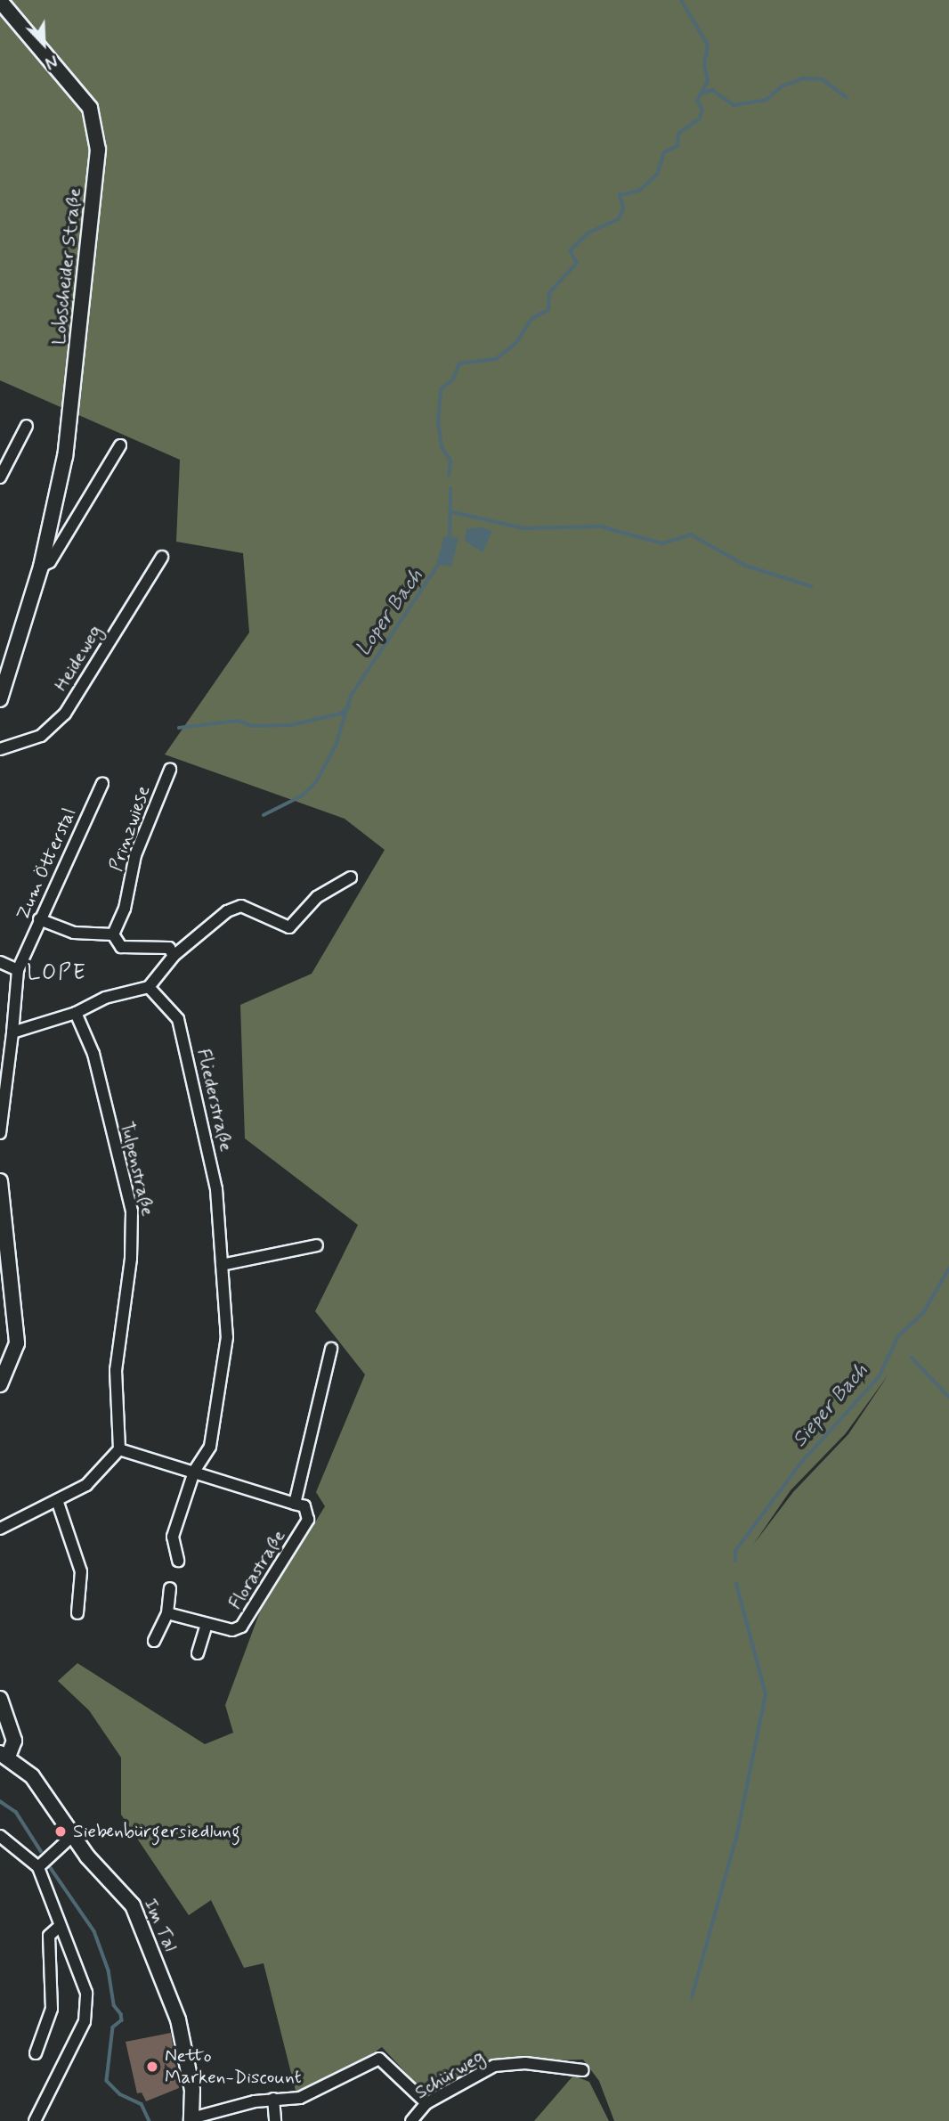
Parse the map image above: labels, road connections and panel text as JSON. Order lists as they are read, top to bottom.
{
  "streets": {
    "street": [
      "Lobscheider Straße",
      "Heideweg",
      "Prinzwiese",
      "Zum Ötterstal",
      "Fliederstraße",
      "Tulpenstraße",
      "Florastraße",
      "Im Tal",
      "Schürweg"
    ]
  },
  "crossings": [
    ["Fliederstraße", "Florastraße"],
    ["Tulpenstraße", "Florastraße"]
  ],
  "districts": ["LOPE"],
  "water": ["Loper Bach", "Sieper Bach"],
  "places": ["Siebenbürgersiedlung", "Netto Marken-Discount"],
  "north": "bottom right"
}
